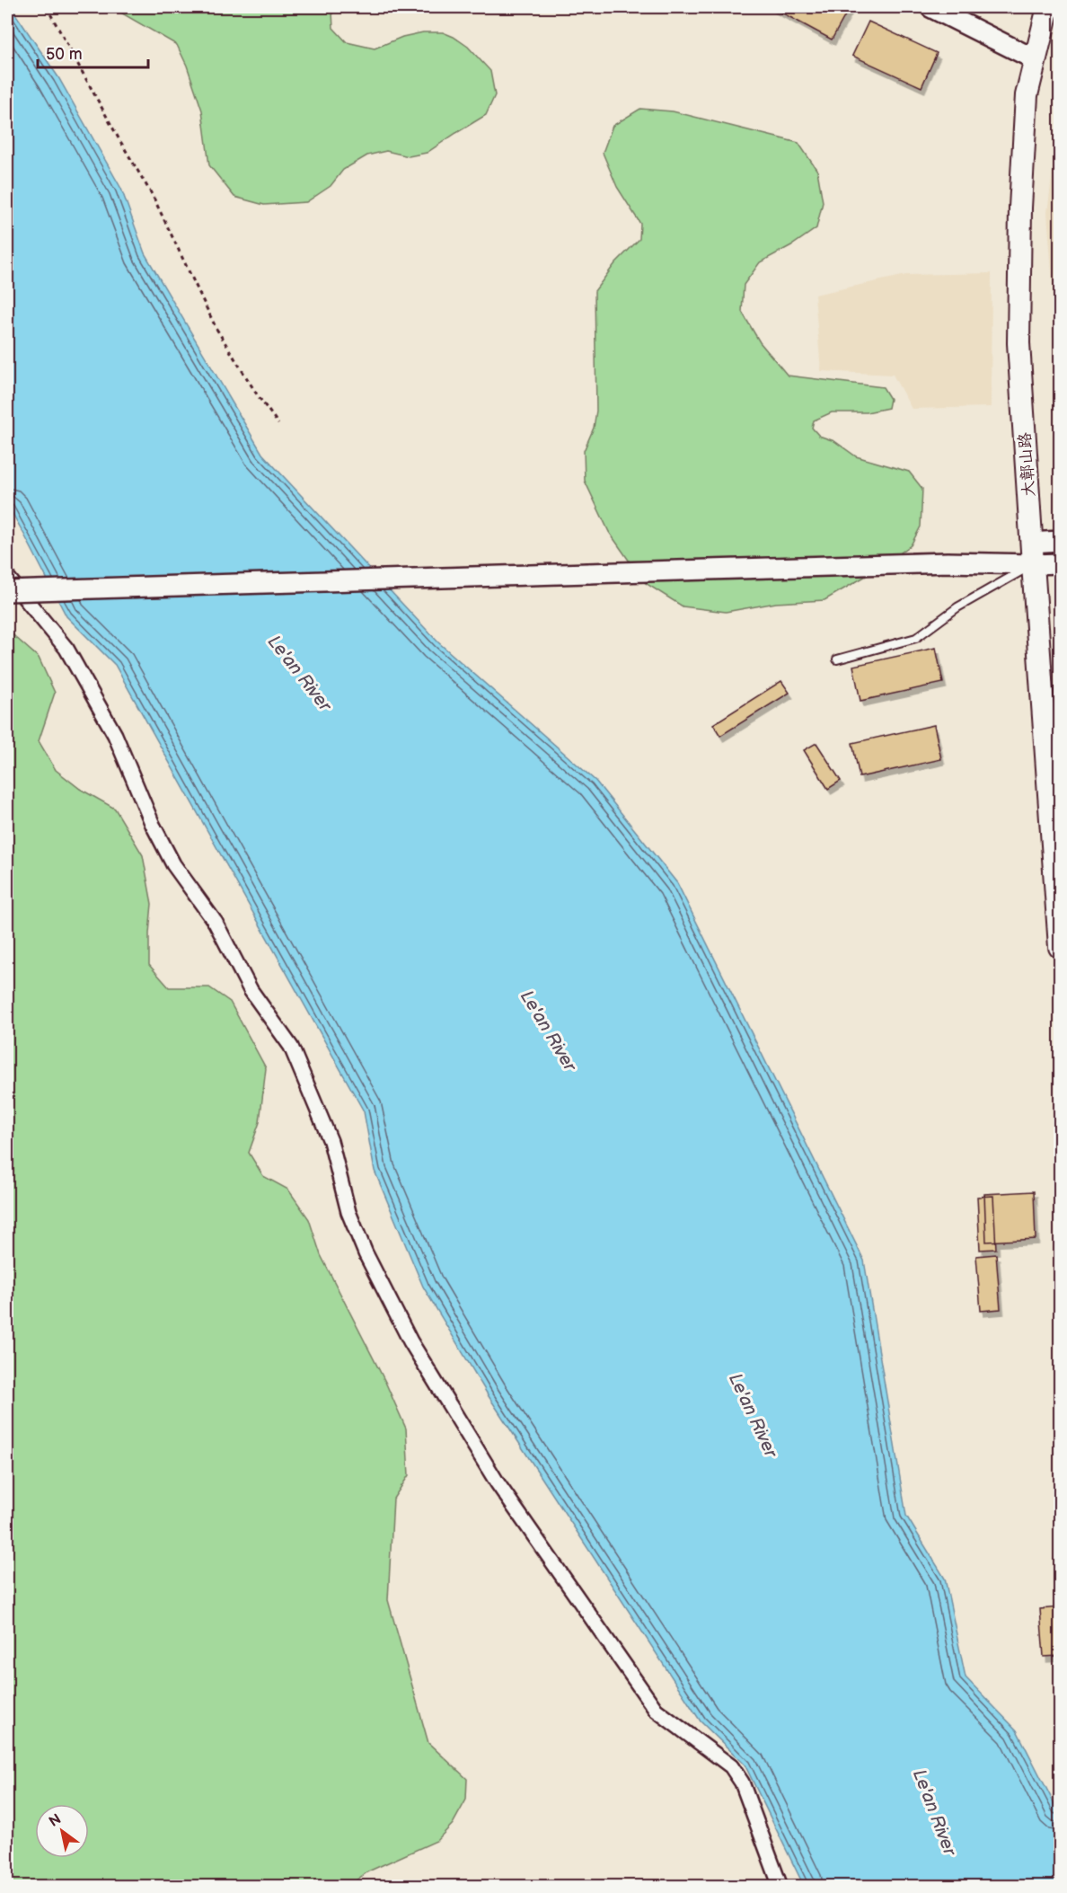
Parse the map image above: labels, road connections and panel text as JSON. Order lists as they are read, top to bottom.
{
  "streets": {
    "main road": ["大鄣山路"]
  },
  "water": ["Le'an River"],
  "scale_bar": "50 m",
  "north": "top left"
}
